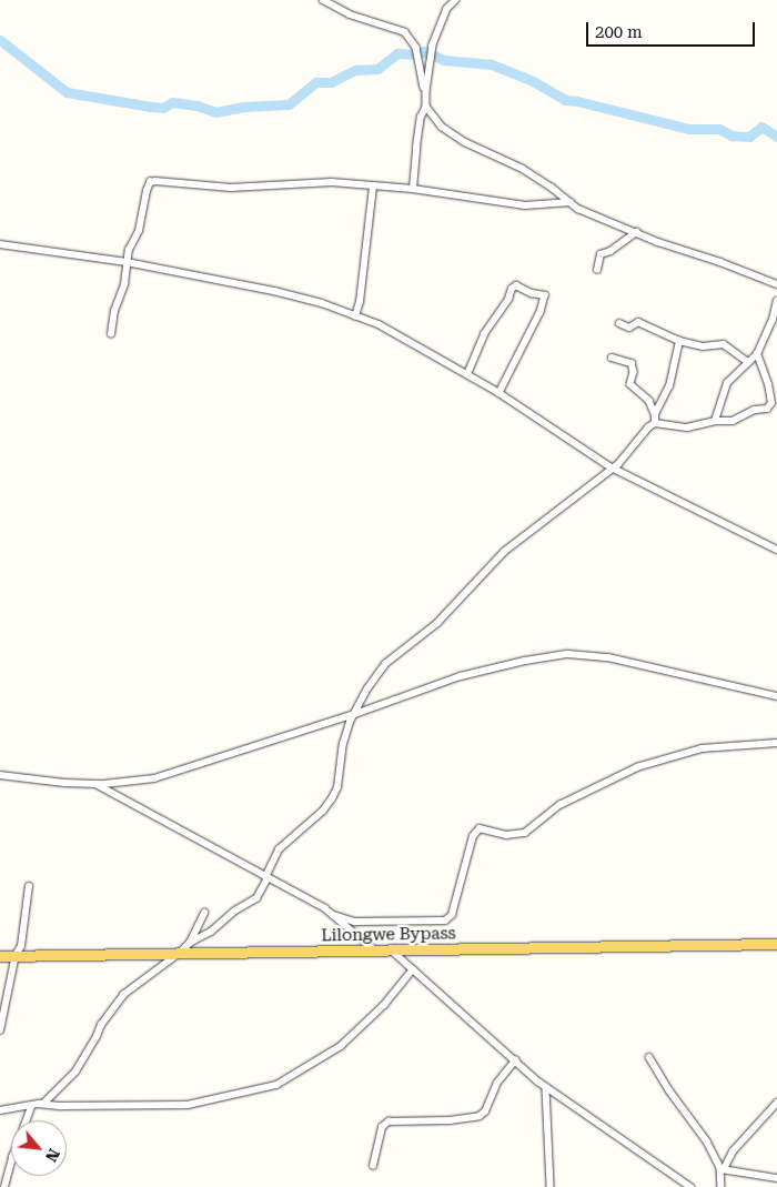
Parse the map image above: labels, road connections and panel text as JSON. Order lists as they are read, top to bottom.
{
  "streets": {
    "main road": ["Lilongwe Bypass"]
  },
  "scale_bar": "200 m",
  "north": "bottom right"
}
